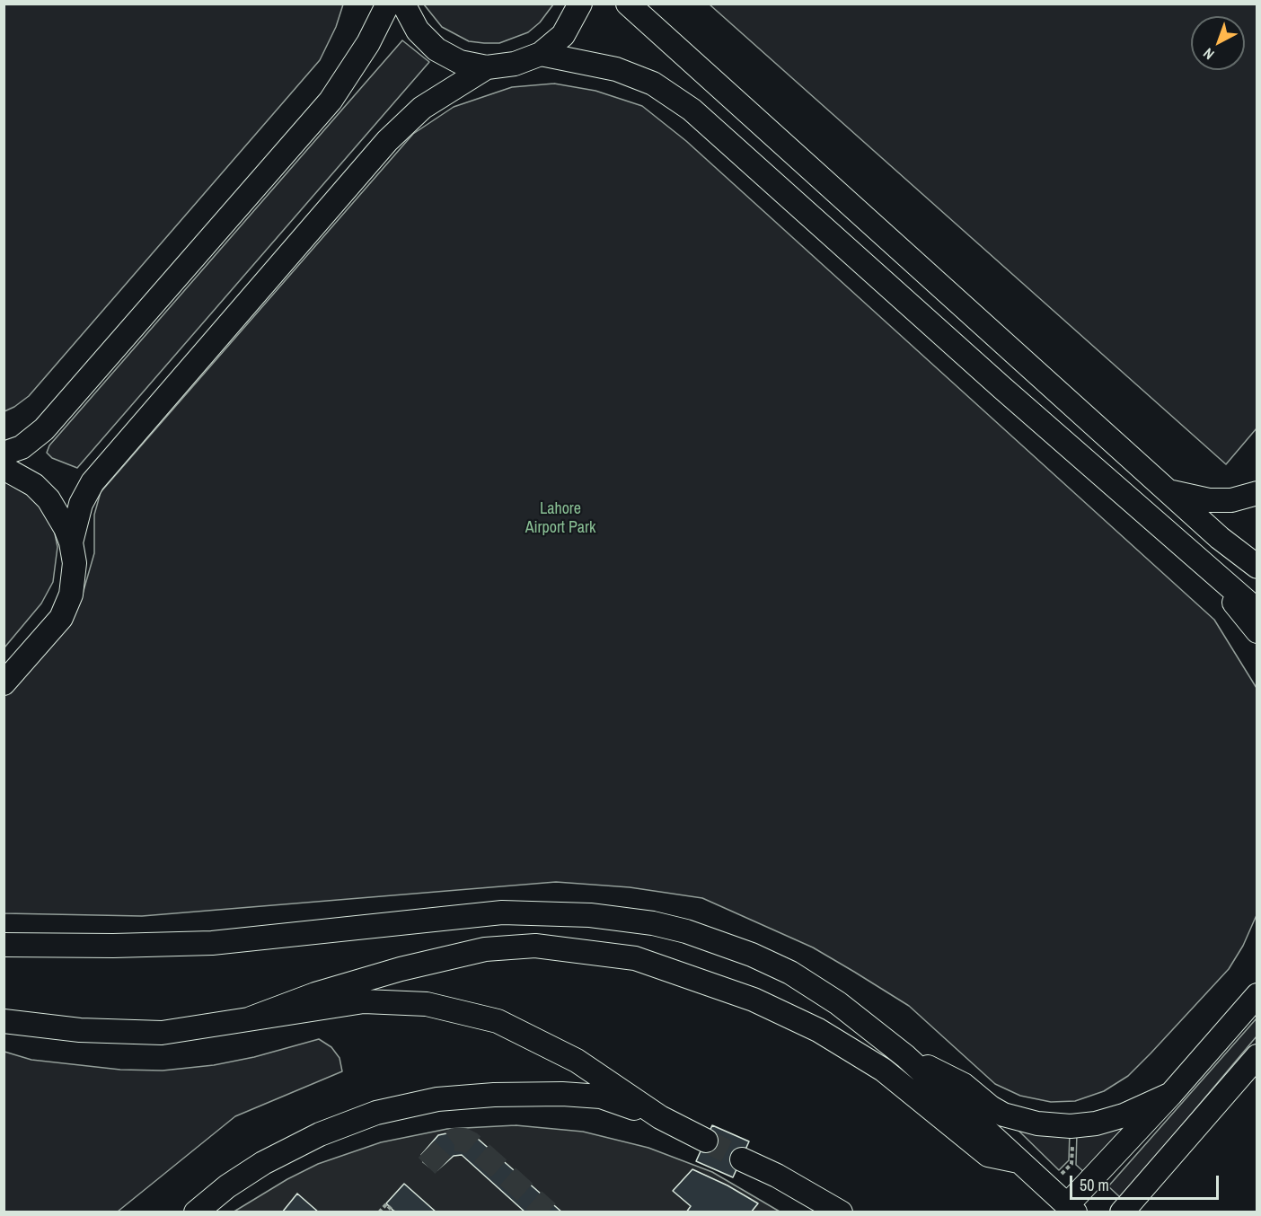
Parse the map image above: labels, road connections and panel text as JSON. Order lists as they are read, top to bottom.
{
  "parks": ["Lahore Airport Park"],
  "scale_bar": "50 m",
  "north": "bottom left"
}
